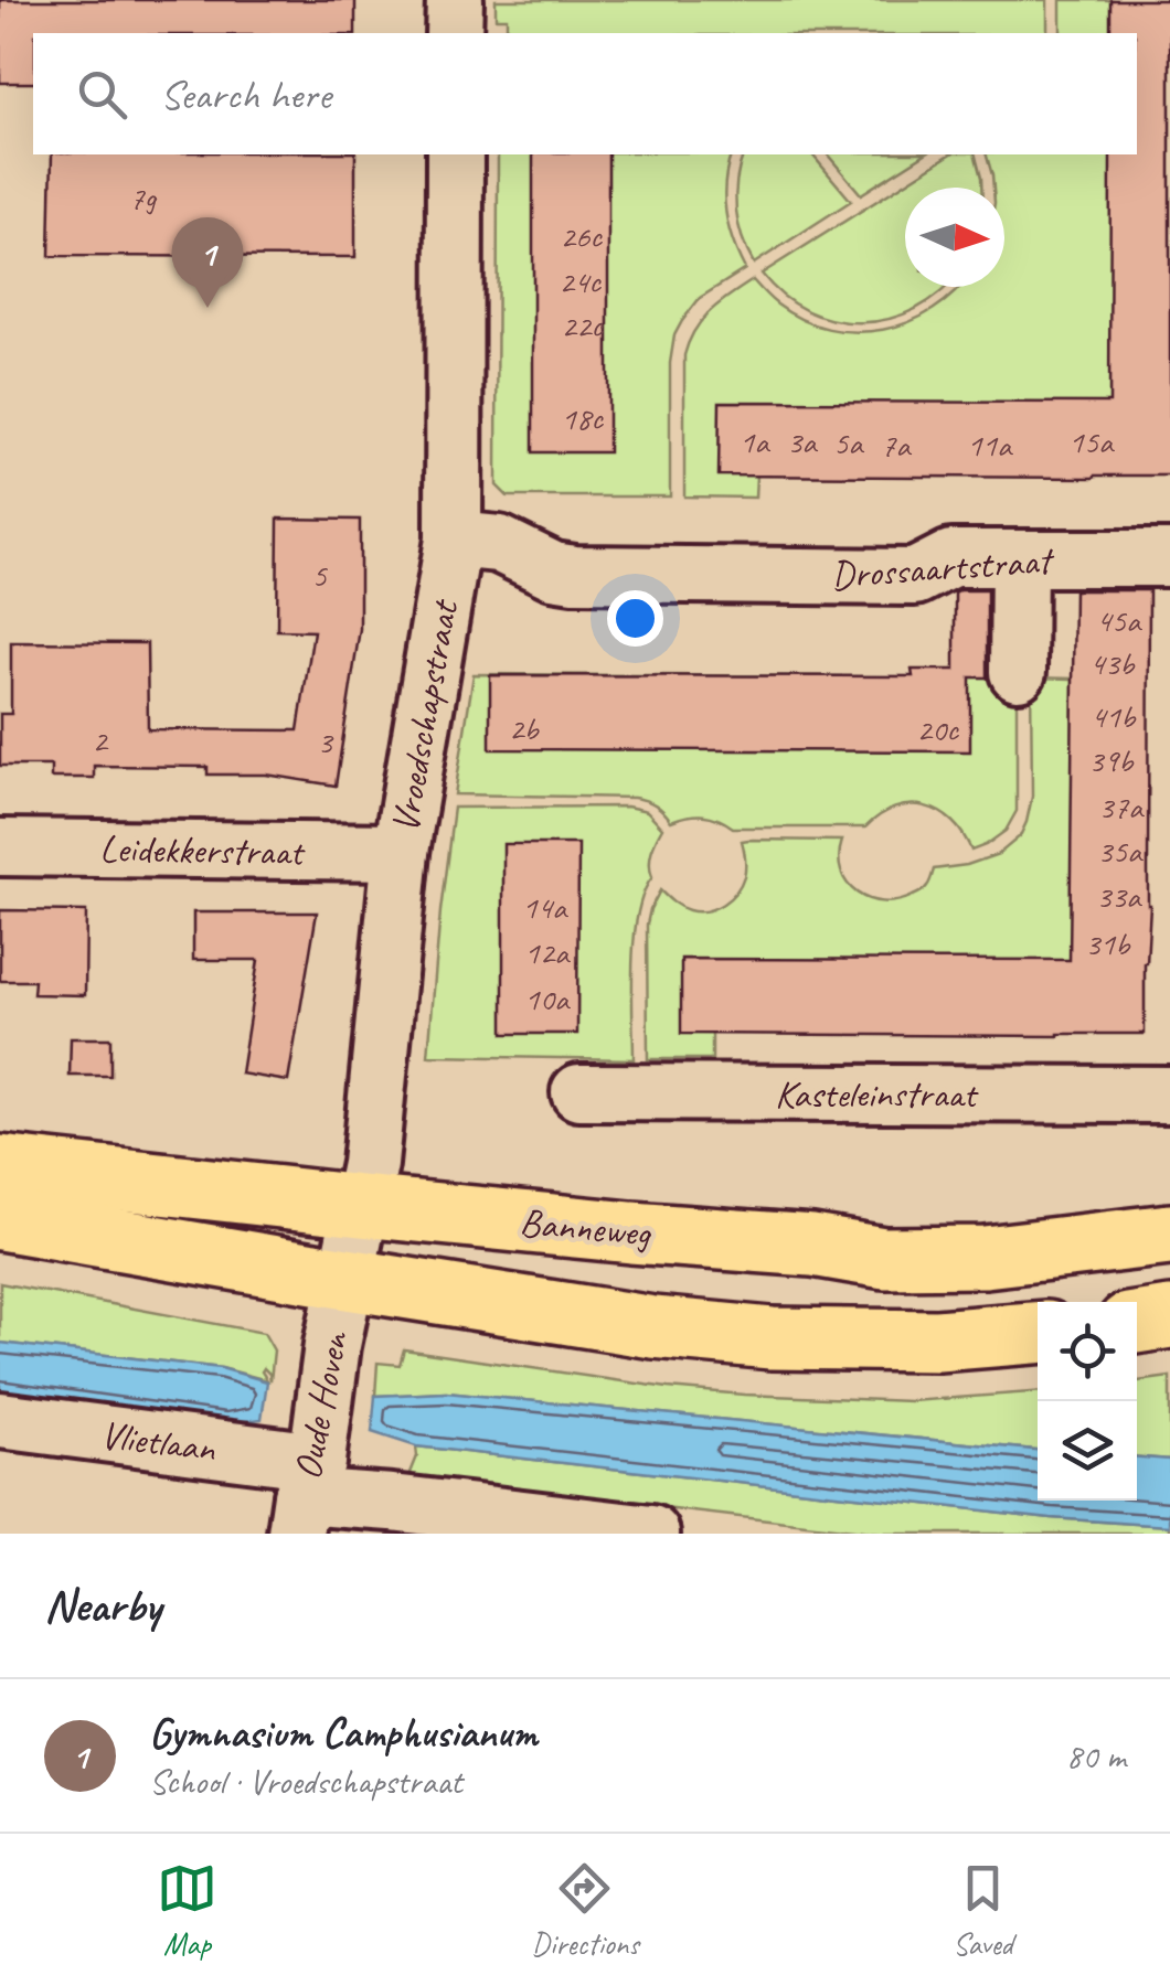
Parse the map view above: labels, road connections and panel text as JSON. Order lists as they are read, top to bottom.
{
  "streets": {
    "main road": ["Banneweg"],
    "street": [
      "Drossaartstraat",
      "Vroedschapstraat",
      "Leidekkerstraat",
      "Kasteleinstraat",
      "Oude Hoven",
      "Vlietlaan"
    ]
  },
  "crossings": [
    ["Drossaartstraat", "Vroedschapstraat"],
    ["Vroedschapstraat", "Leidekkerstraat"],
    ["Vroedschapstraat", "Banneweg"],
    ["Vroedschapstraat", "Oude Hoven"],
    ["Oude Hoven", "Vlietlaan"]
  ],
  "house_numbers": [
    "7g",
    "26c",
    "24c",
    "22c",
    "18c",
    "1a",
    "3a",
    "15a",
    "5a",
    "7a",
    "11a",
    "5",
    "45a",
    "43b",
    "41b",
    "2b",
    "20c",
    "2",
    "3",
    "39b",
    "37a",
    "35a",
    "33a",
    "14a",
    "31b",
    "12a",
    "10a"
  ],
  "north": "right",
  "page": {
    "search": "Search here",
    "pins": "1",
    "heading": "Nearby",
    "list": [
      {
        "mark": "1",
        "name": "Gymnasium Camphusianum",
        "note": "School · Vroedschapstraat",
        "value": "80 m"
      }
    ],
    "nav": ["Map", "Directions", "Saved"]
  }
}
